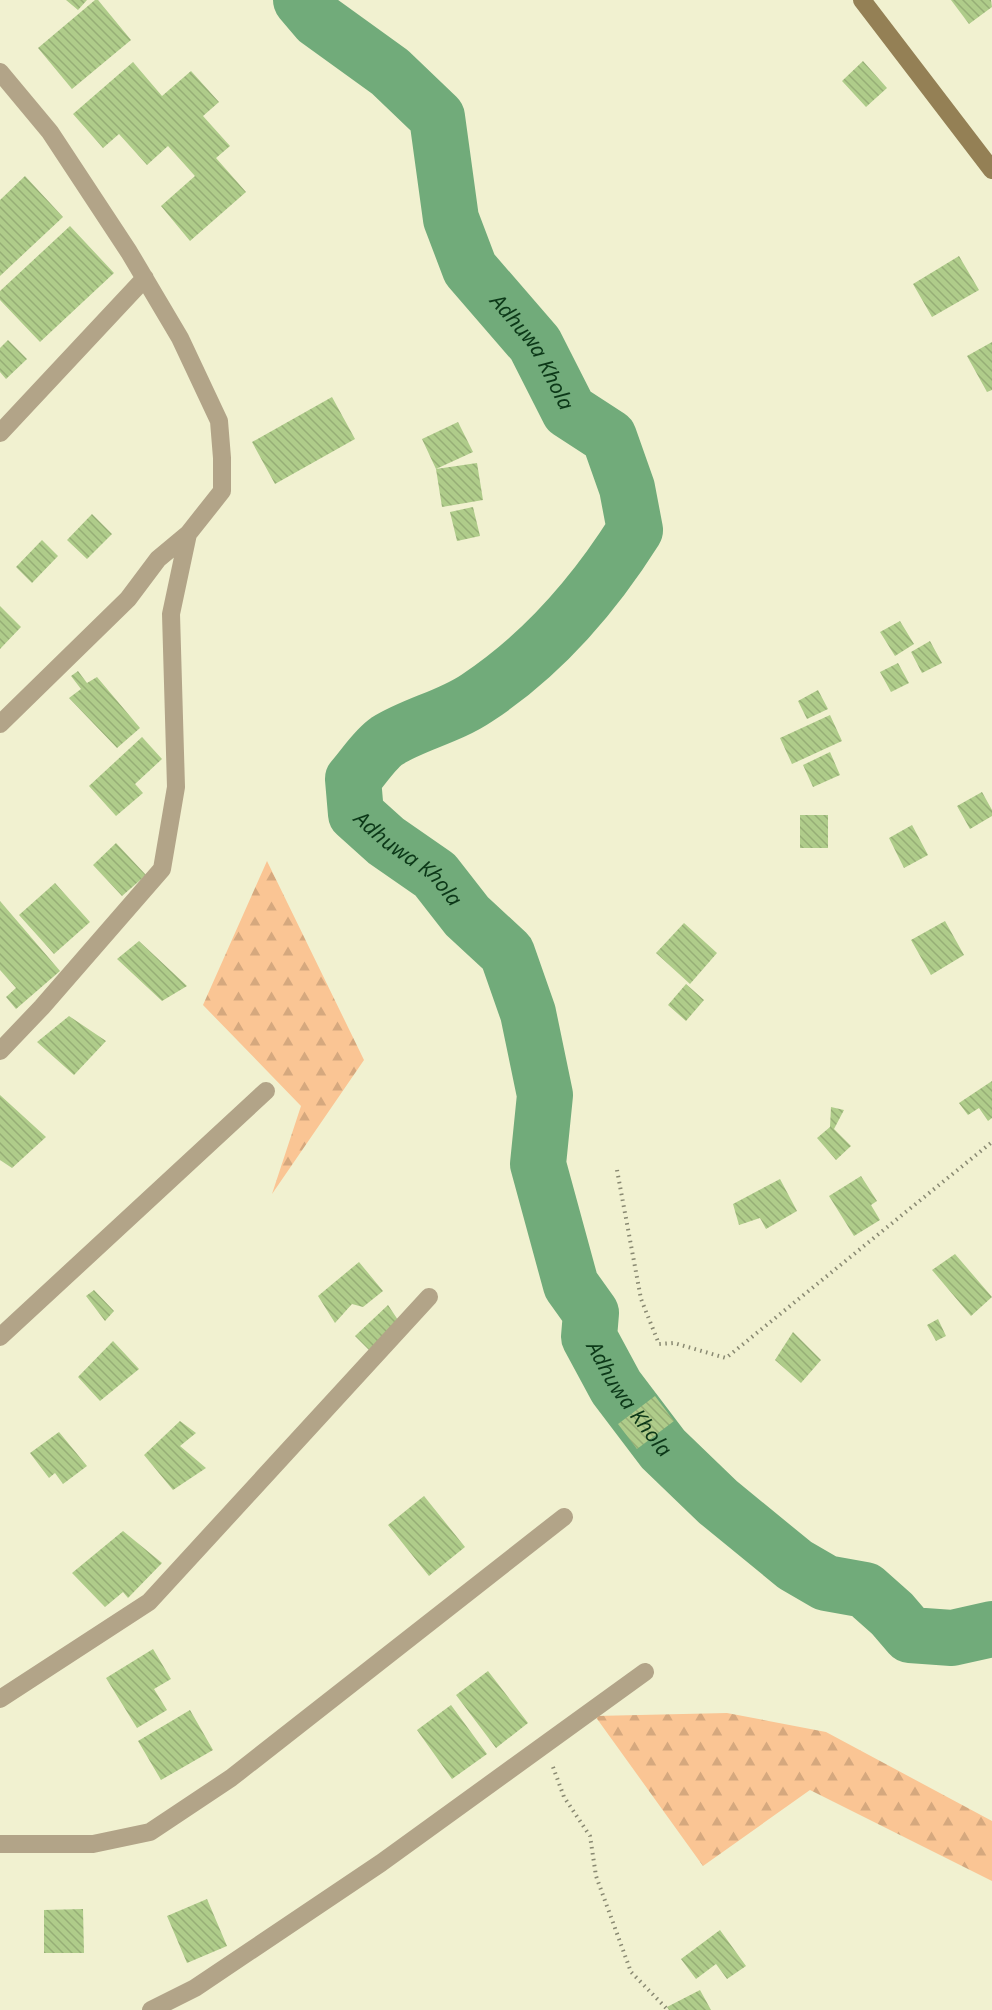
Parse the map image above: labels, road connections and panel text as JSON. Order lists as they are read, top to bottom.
{
  "water": ["Adhuwa Khola"]
}
